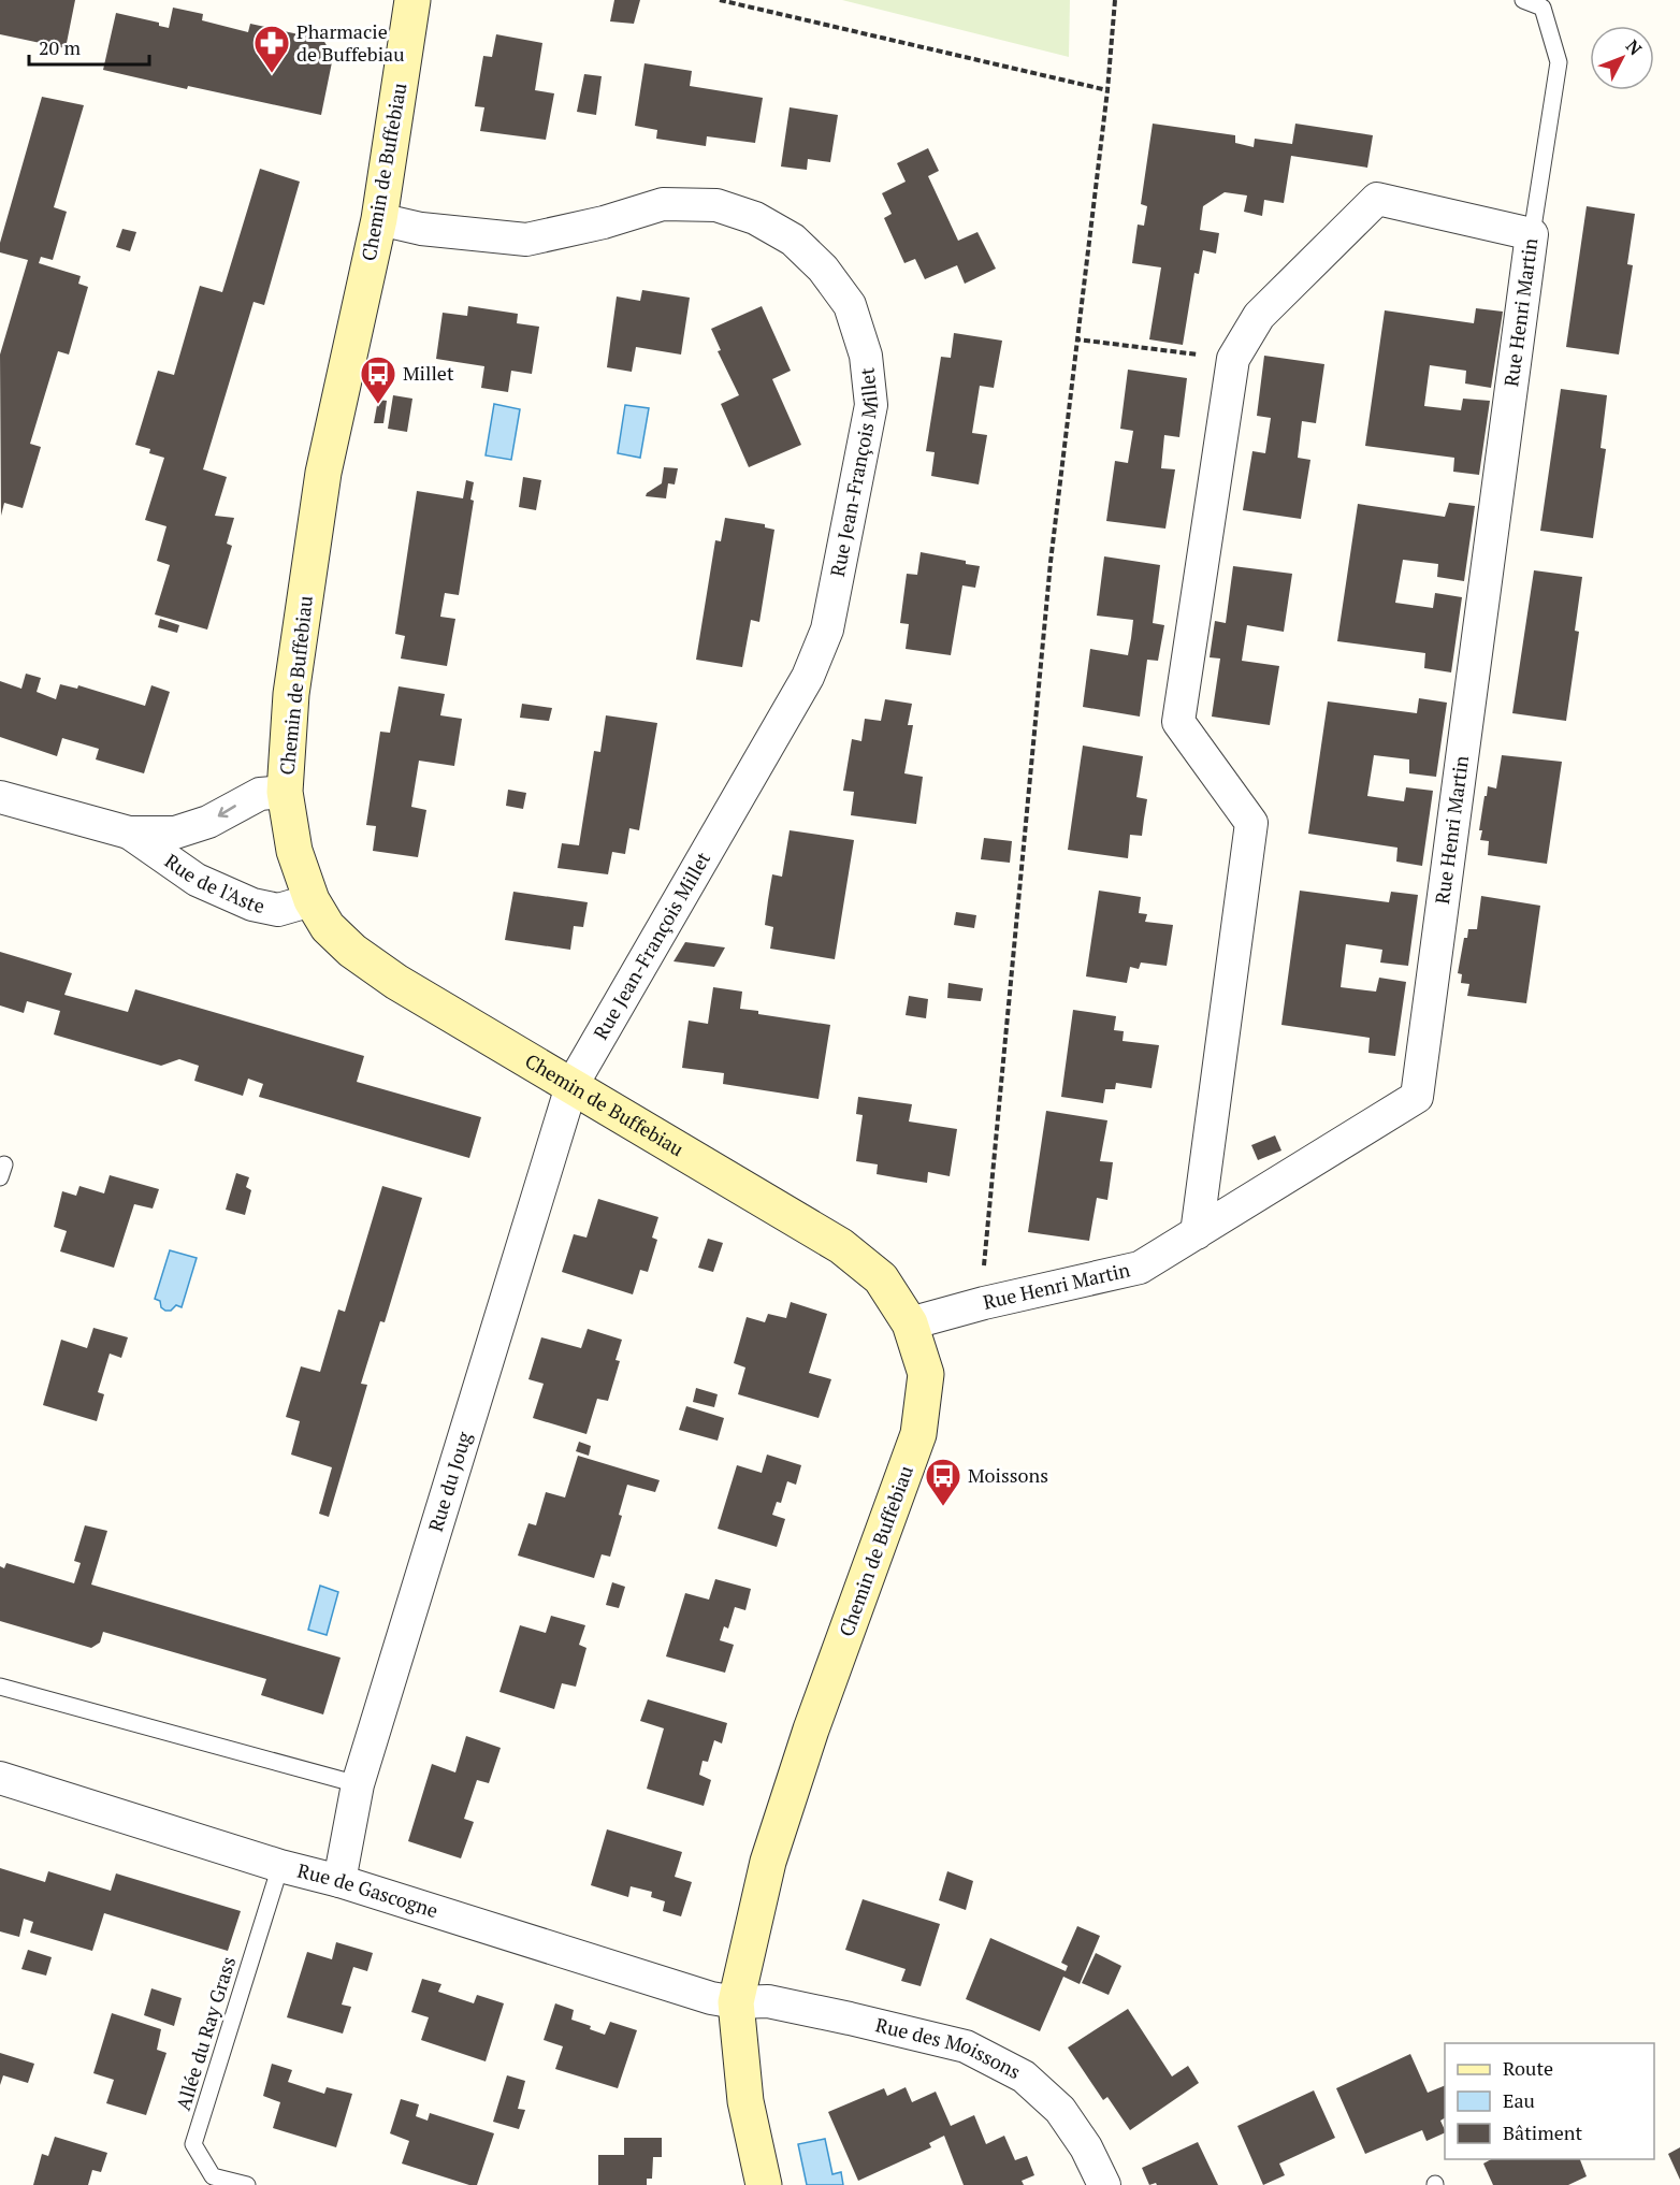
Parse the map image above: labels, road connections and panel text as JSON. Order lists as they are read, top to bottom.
{
  "streets": {
    "street": [
      "Chemin de Buffebiau",
      "Rue Henri Martin",
      "Rue Jean-François Millet",
      "Rue de l'Aste",
      "Rue du Joug",
      "Rue de Gascogne",
      "Rue des Moissons"
    ],
    "lane": ["Allée du Ray Grass"]
  },
  "crossings": [
    ["Chemin de Buffebiau", "Rue Henri Martin"],
    ["Chemin de Buffebiau", "Rue Jean-François Millet"],
    ["Chemin de Buffebiau", "Rue de l'Aste"],
    ["Chemin de Buffebiau", "Rue du Joug"],
    ["Chemin de Buffebiau", "Rue de Gascogne"],
    ["Chemin de Buffebiau", "Rue des Moissons"],
    ["Rue Jean-François Millet", "Rue du Joug"],
    ["Rue du Joug", "Rue de Gascogne"],
    ["Rue de Gascogne", "Allée du Ray Grass"],
    ["Rue de Gascogne", "Rue des Moissons"]
  ],
  "places": {
    "pharmacy": ["Pharmacie de Buffebiau"],
    "bus stop": ["Millet", "Moissons"]
  },
  "legend": ["Route", "Eau", "Bâtiment"],
  "scale_bar": "20 m",
  "north": "top right"
}
